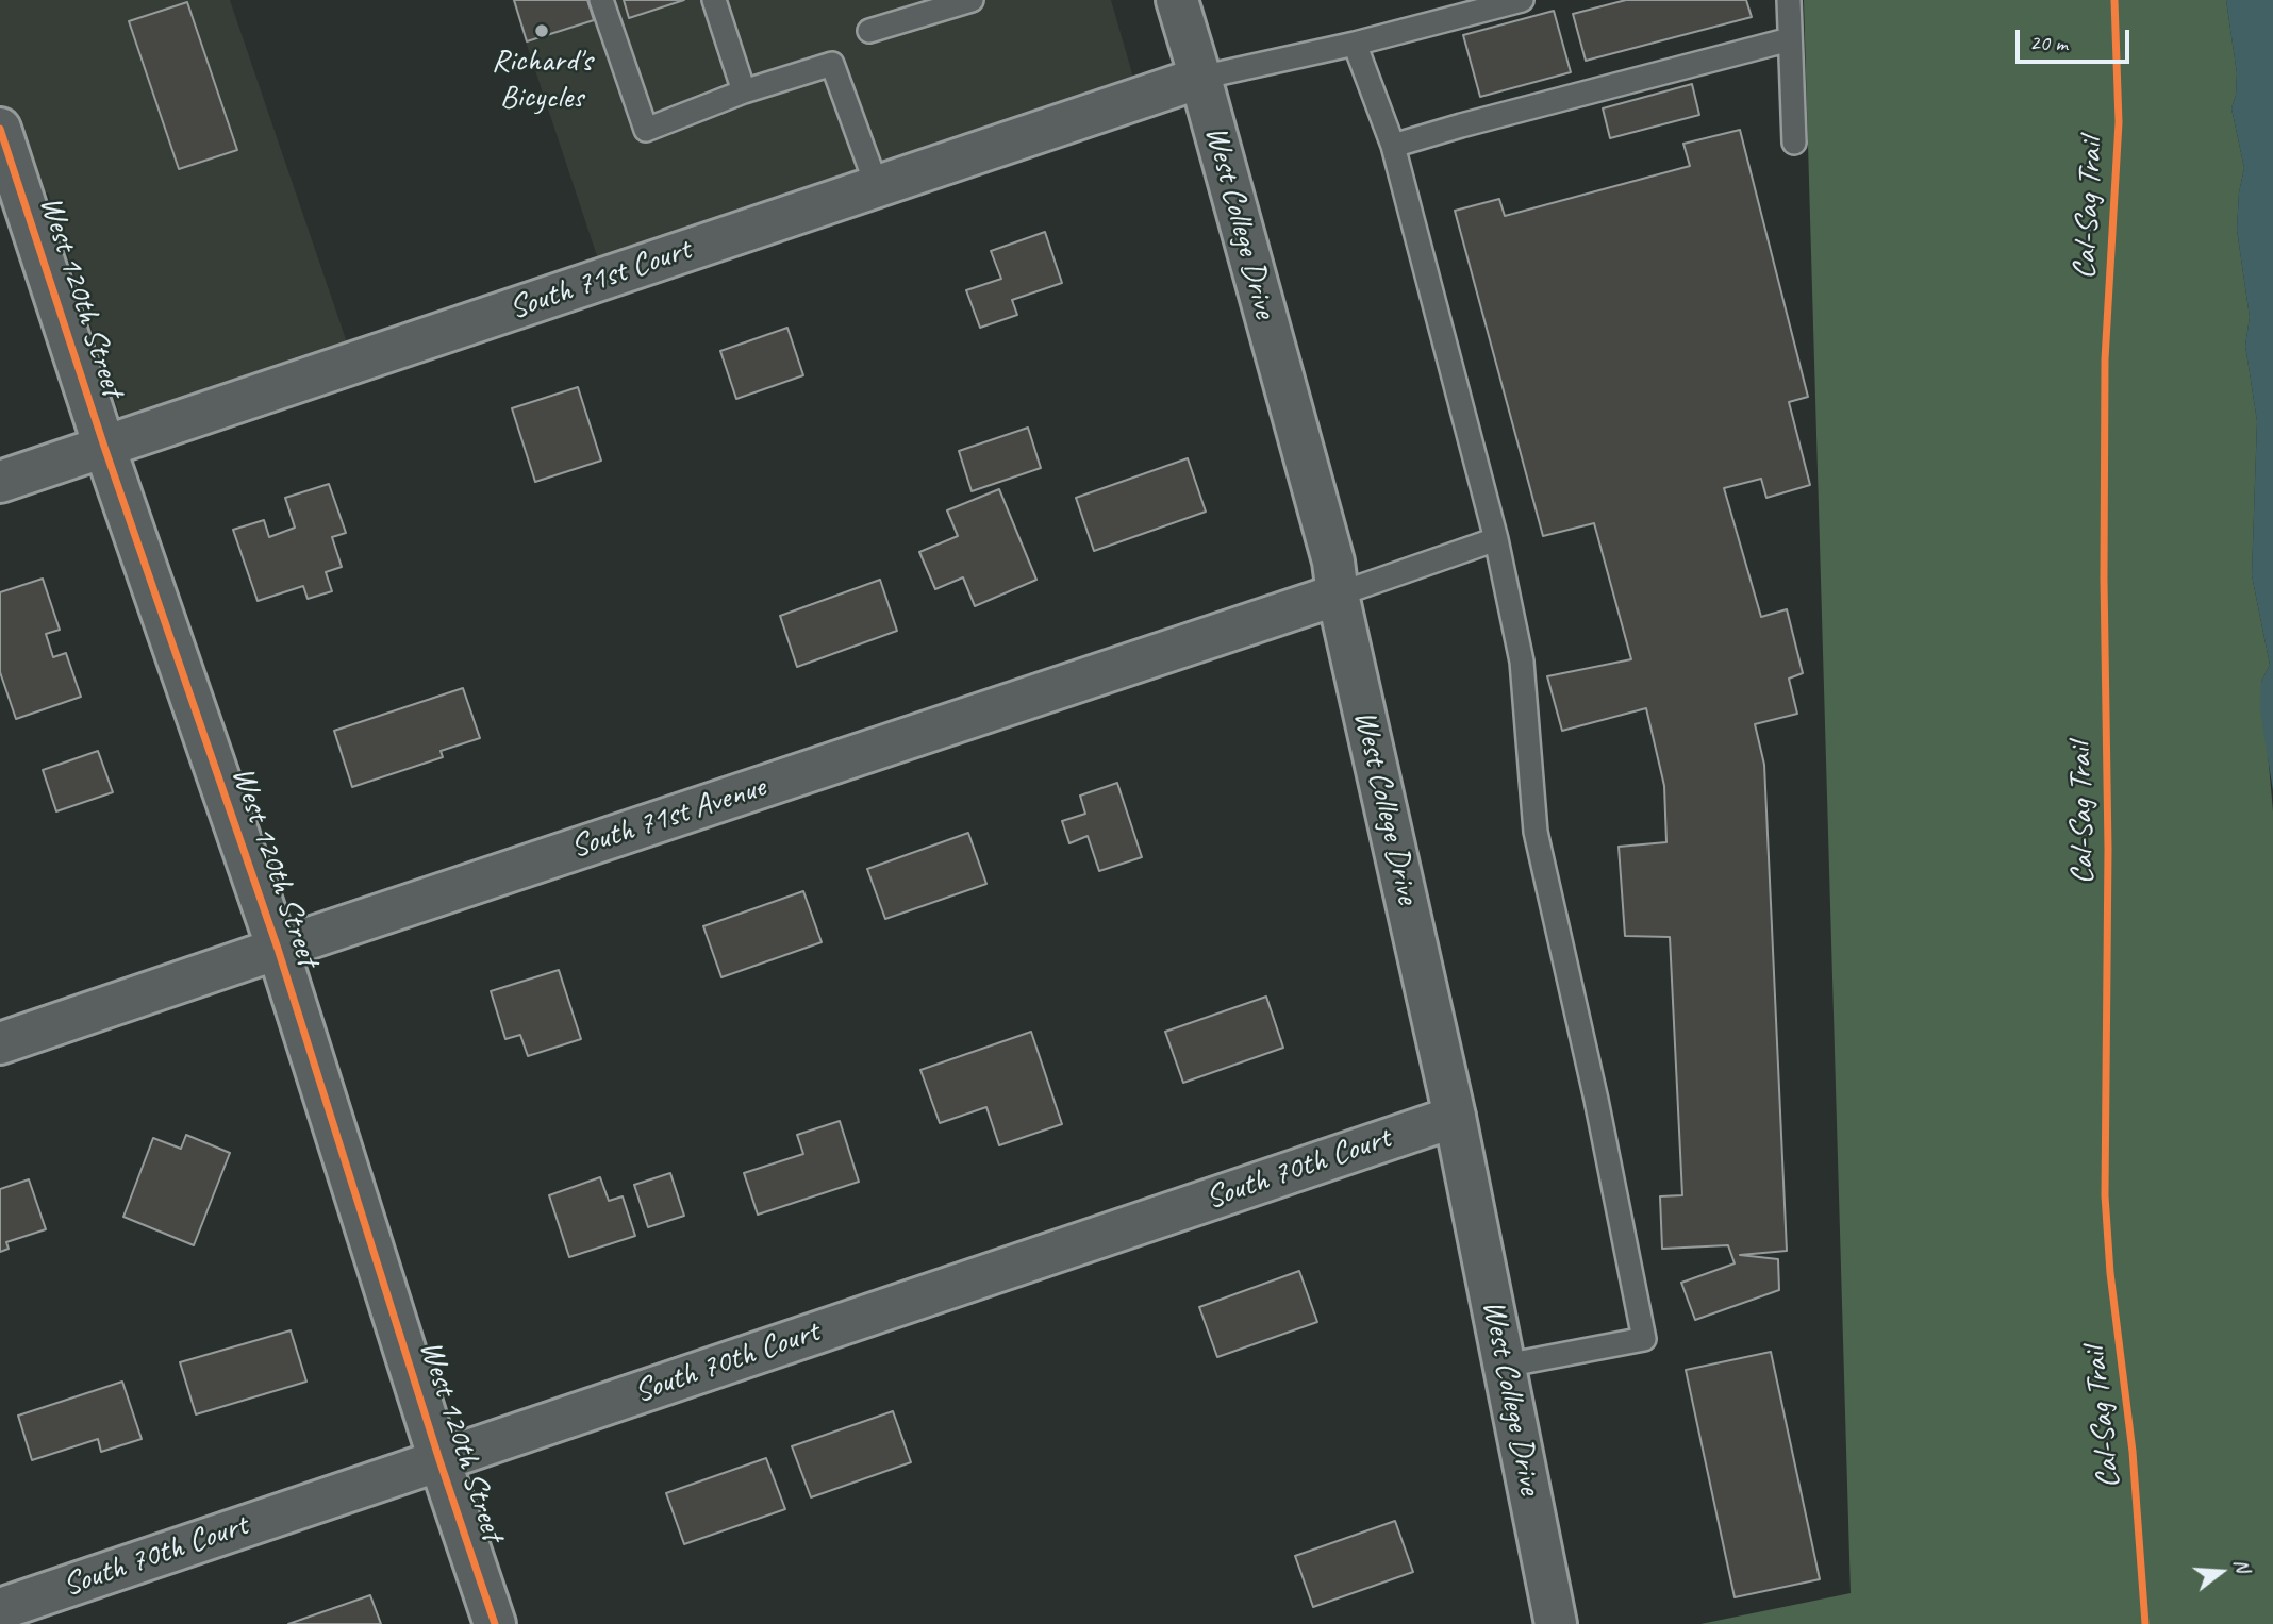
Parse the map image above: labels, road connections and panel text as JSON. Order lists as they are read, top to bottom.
{
  "streets": {
    "street": [
      "West College Drive",
      "South 71st Court",
      "West 120th Street",
      "South 71st Avenue",
      "South 70th Court"
    ],
    "cycle path": ["Cal-Sag Trail"]
  },
  "crossings": [
    ["West College Drive", "South 71st Court"],
    ["West College Drive", "South 71st Avenue"],
    ["West College Drive", "South 70th Court"],
    ["South 71st Court", "West 120th Street"],
    ["West 120th Street", "South 71st Avenue"],
    ["West 120th Street", "South 70th Court"]
  ],
  "places": ["Richard's Bicycles"],
  "scale_bar": "20 m",
  "north": "right"
}
